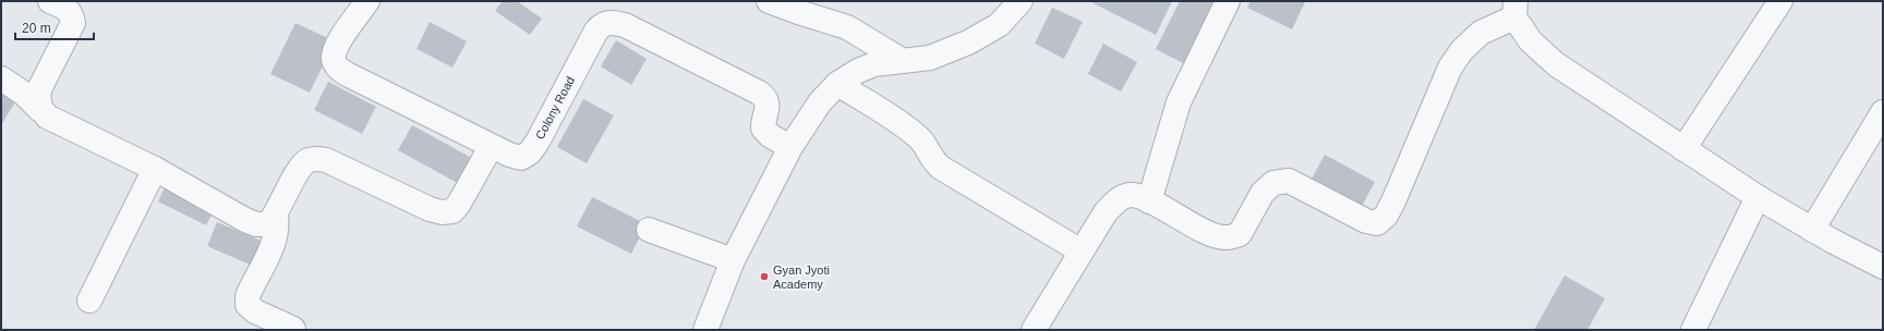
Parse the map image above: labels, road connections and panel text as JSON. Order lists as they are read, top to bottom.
{
  "streets": {
    "street": ["Colony Road"]
  },
  "places": ["Gyan Jyoti Academy"],
  "scale_bar": "20 m"
}
